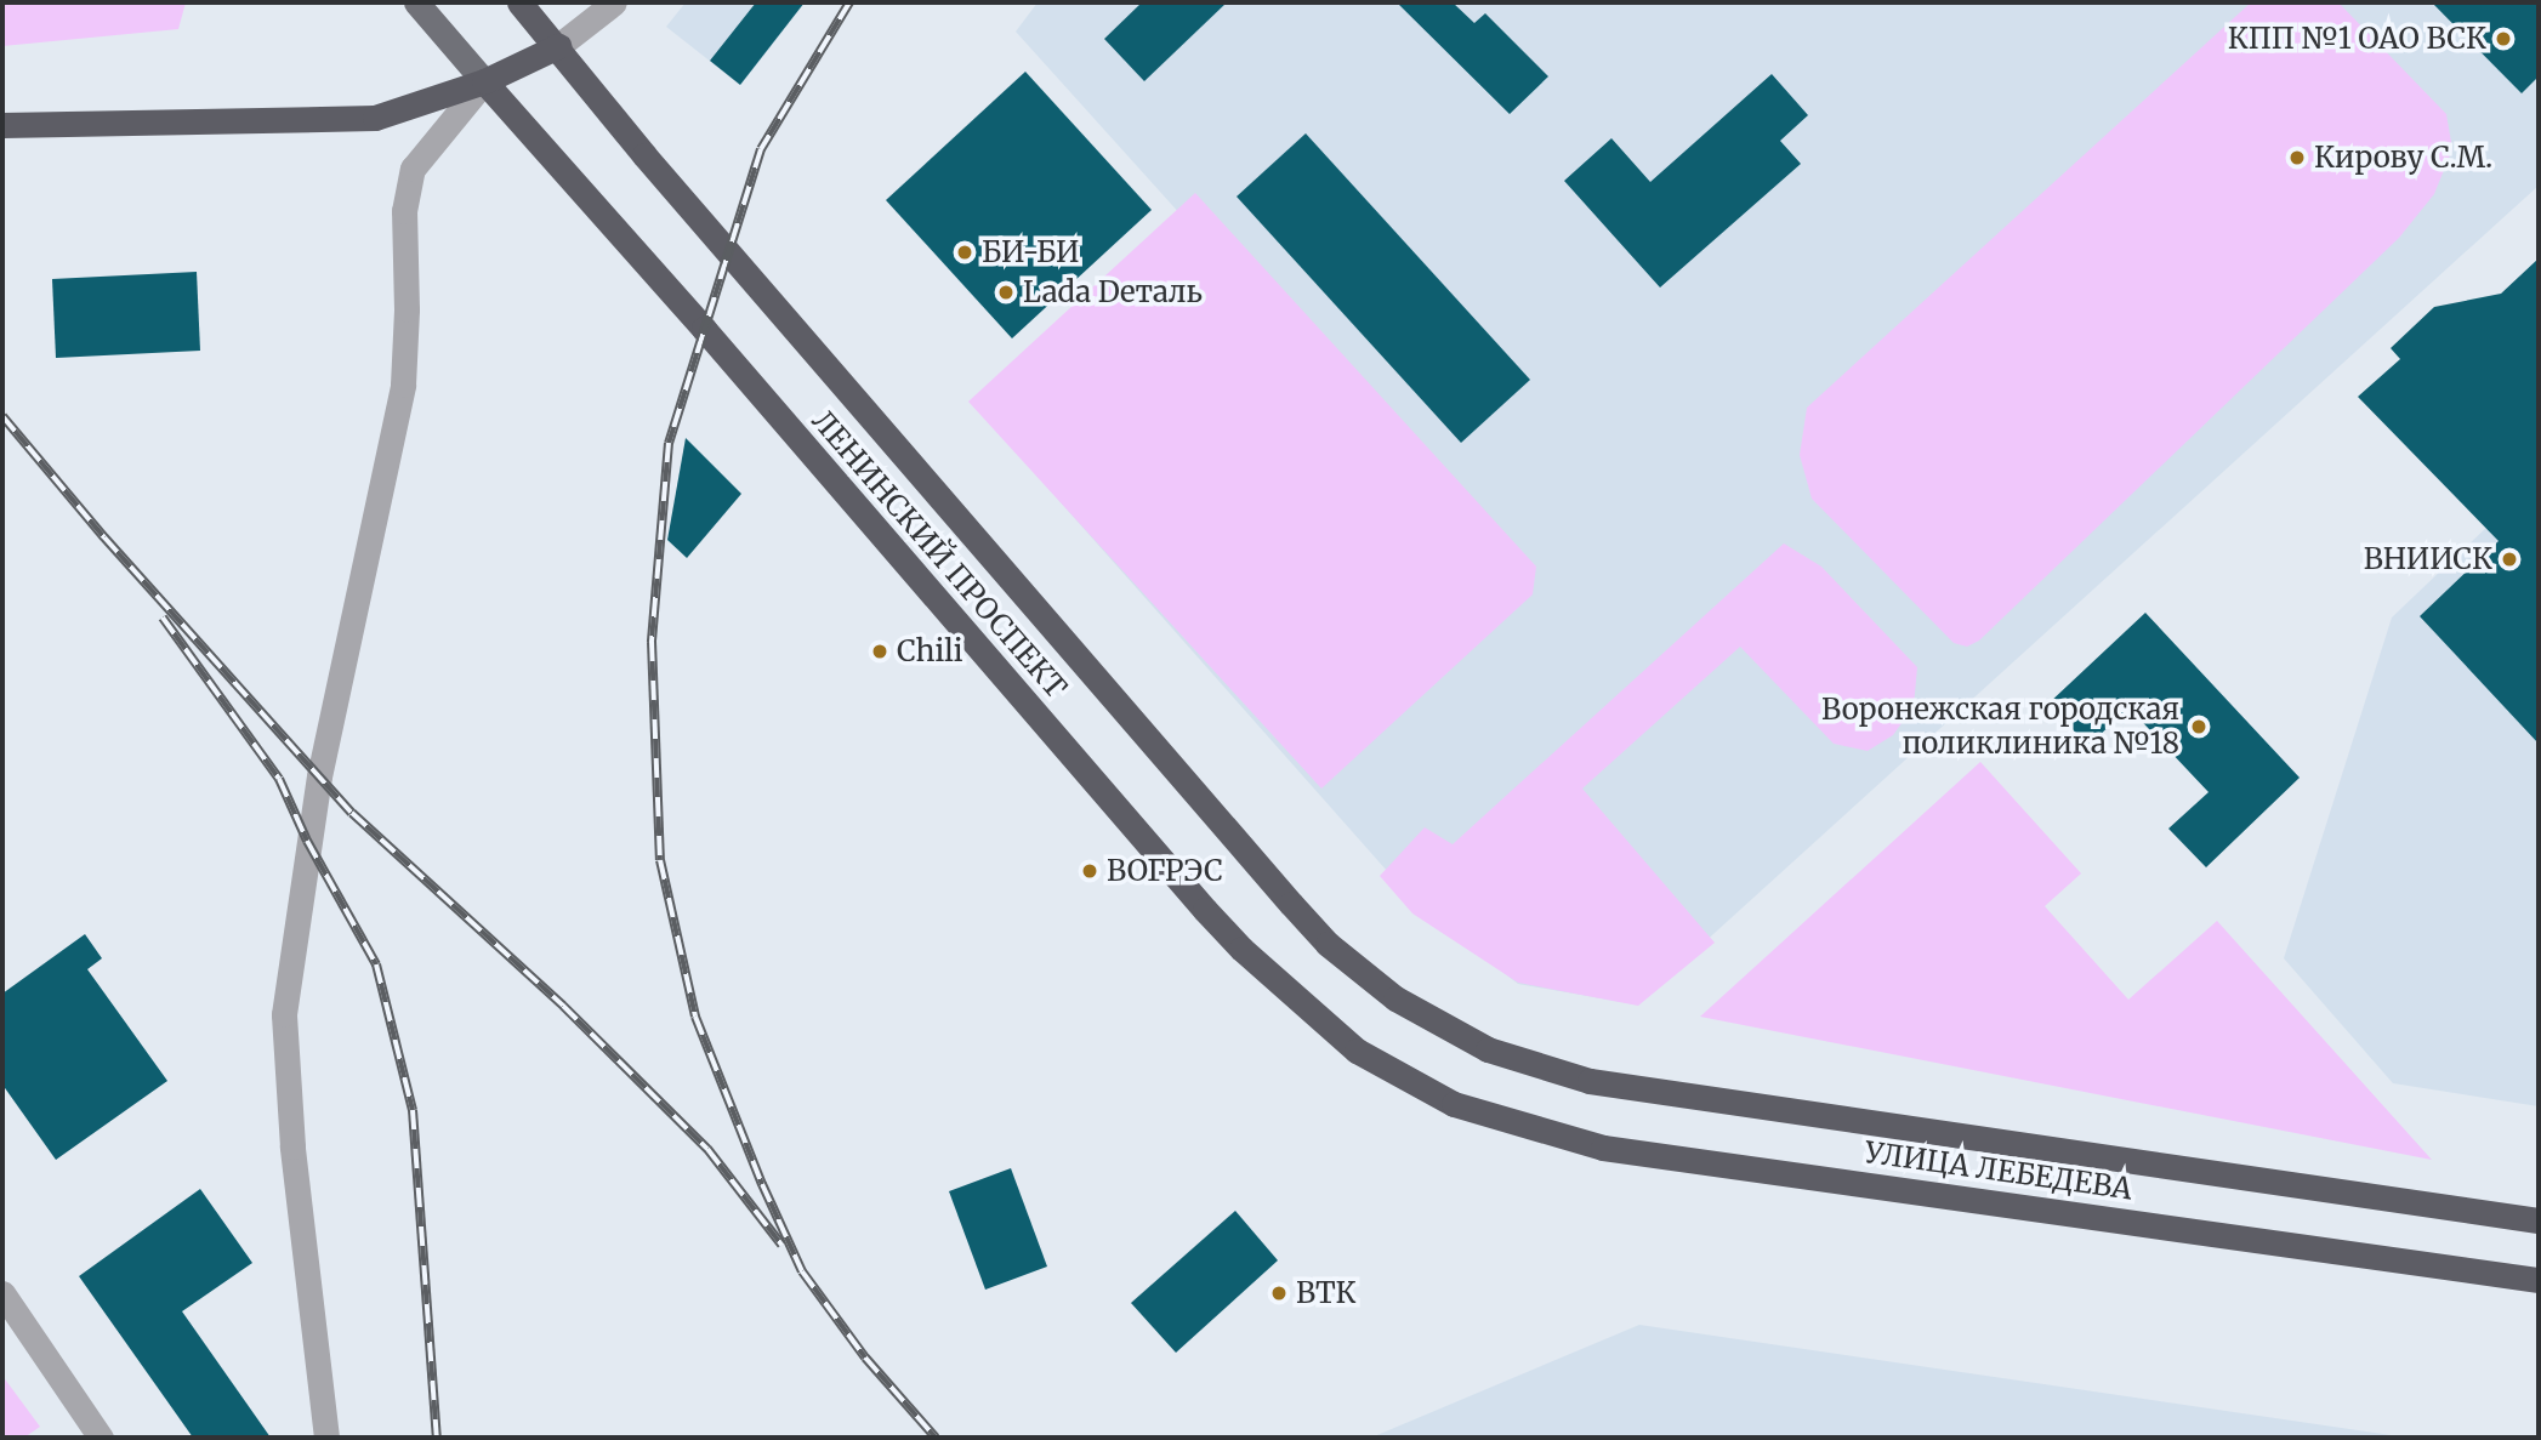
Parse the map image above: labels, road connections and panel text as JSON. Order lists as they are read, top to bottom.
{
  "streets": {
    "highway": ["ЛЕНИНСКИЙ ПРОСПЕКТ", "УЛИЦА ЛЕБЕДЕВА"]
  },
  "crossings": [
    ["ЛЕНИНСКИЙ ПРОСПЕКТ", "УЛИЦА ЛЕБЕДЕВА"]
  ],
  "places": [
    "КПП №1 ОАО ВСК",
    "Кирову С.М.",
    "БИ-БИ",
    "Lada Dеталь",
    "ВНИИСК",
    "Chili",
    "Воронежская городская поликлиника №18",
    "ВОГРЭС",
    "ВТК"
  ]
}
